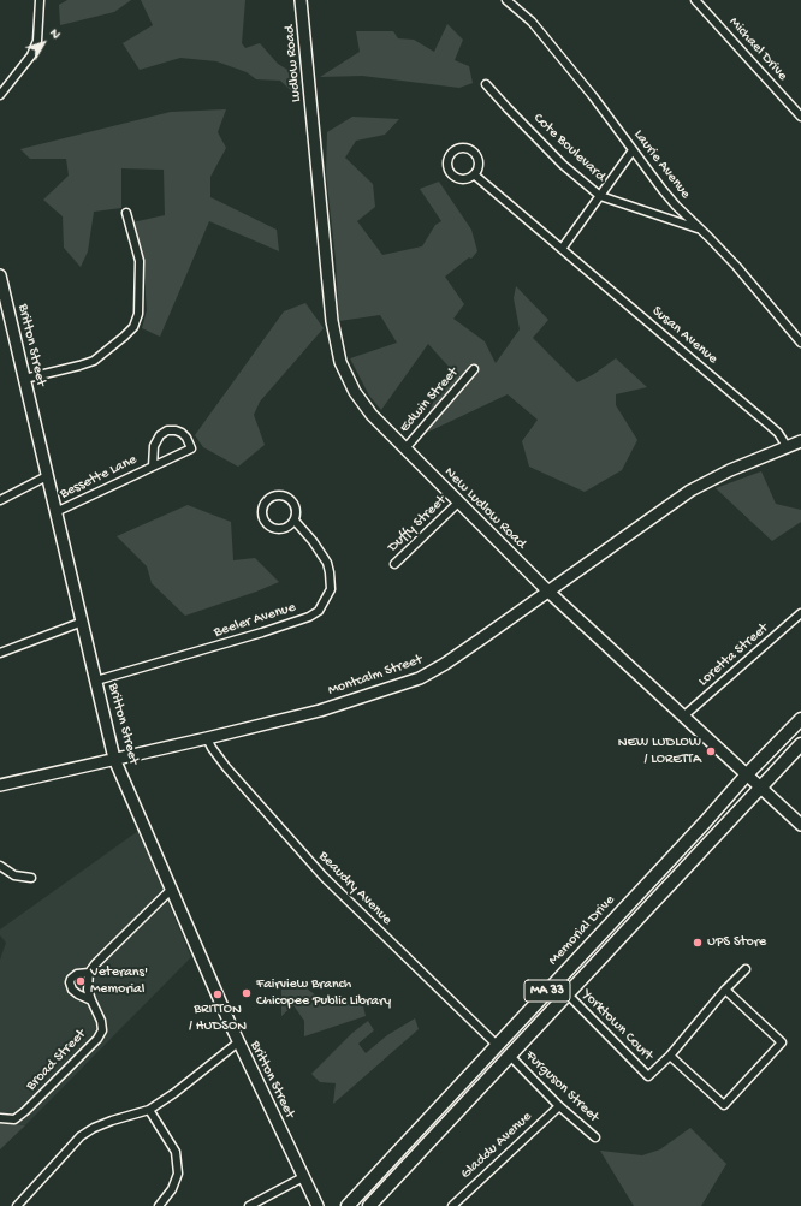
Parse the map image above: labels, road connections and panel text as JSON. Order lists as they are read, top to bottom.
{
  "streets": {
    "main road": ["Memorial Drive", "MA 33"],
    "street": [
      "Michael Drive",
      "Ludlow Road",
      "Cote Boulevard",
      "Laurie Avenue",
      "Susan Avenue",
      "Britton Street",
      "Edwin Street",
      "Bessette Lane",
      "New Ludlow Road",
      "Duffy Street",
      "Beeler Avenue",
      "Loretta Street",
      "Montcalm Street",
      "Beaudry Avenue",
      "Yorktown Court",
      "Broad Street",
      "Furguson Street",
      "Gladdu Avenue"
    ]
  },
  "crossings": [
    ["Ludlow Road", "New Ludlow Road"],
    ["Cote Boulevard", "Laurie Avenue"],
    ["Susan Avenue", "Montcalm Street"],
    ["Britton Street", "Bessette Lane"],
    ["Britton Street", "Beeler Avenue"],
    ["Britton Street", "Montcalm Street"],
    ["Edwin Street", "New Ludlow Road"],
    ["New Ludlow Road", "Duffy Street"],
    ["New Ludlow Road", "Loretta Street"],
    ["New Ludlow Road", "Montcalm Street"],
    ["New Ludlow Road", "Memorial Drive"],
    ["New Ludlow Road", "MA 33"],
    ["Montcalm Street", "Beaudry Avenue"],
    ["Beaudry Avenue", "Memorial Drive"],
    ["MA 33", "Yorktown Court"],
    ["MA 33", "Furguson Street"],
    ["Furguson Street", "Gladdu Avenue"]
  ],
  "places": [
    "NEW LUDLOW / LORETTA",
    "UPS Store",
    "Veterans' Memorial",
    "Fairview Branch Chicopee Public Library",
    "BRITTON / HUDSON"
  ],
  "north": "top right"
}
